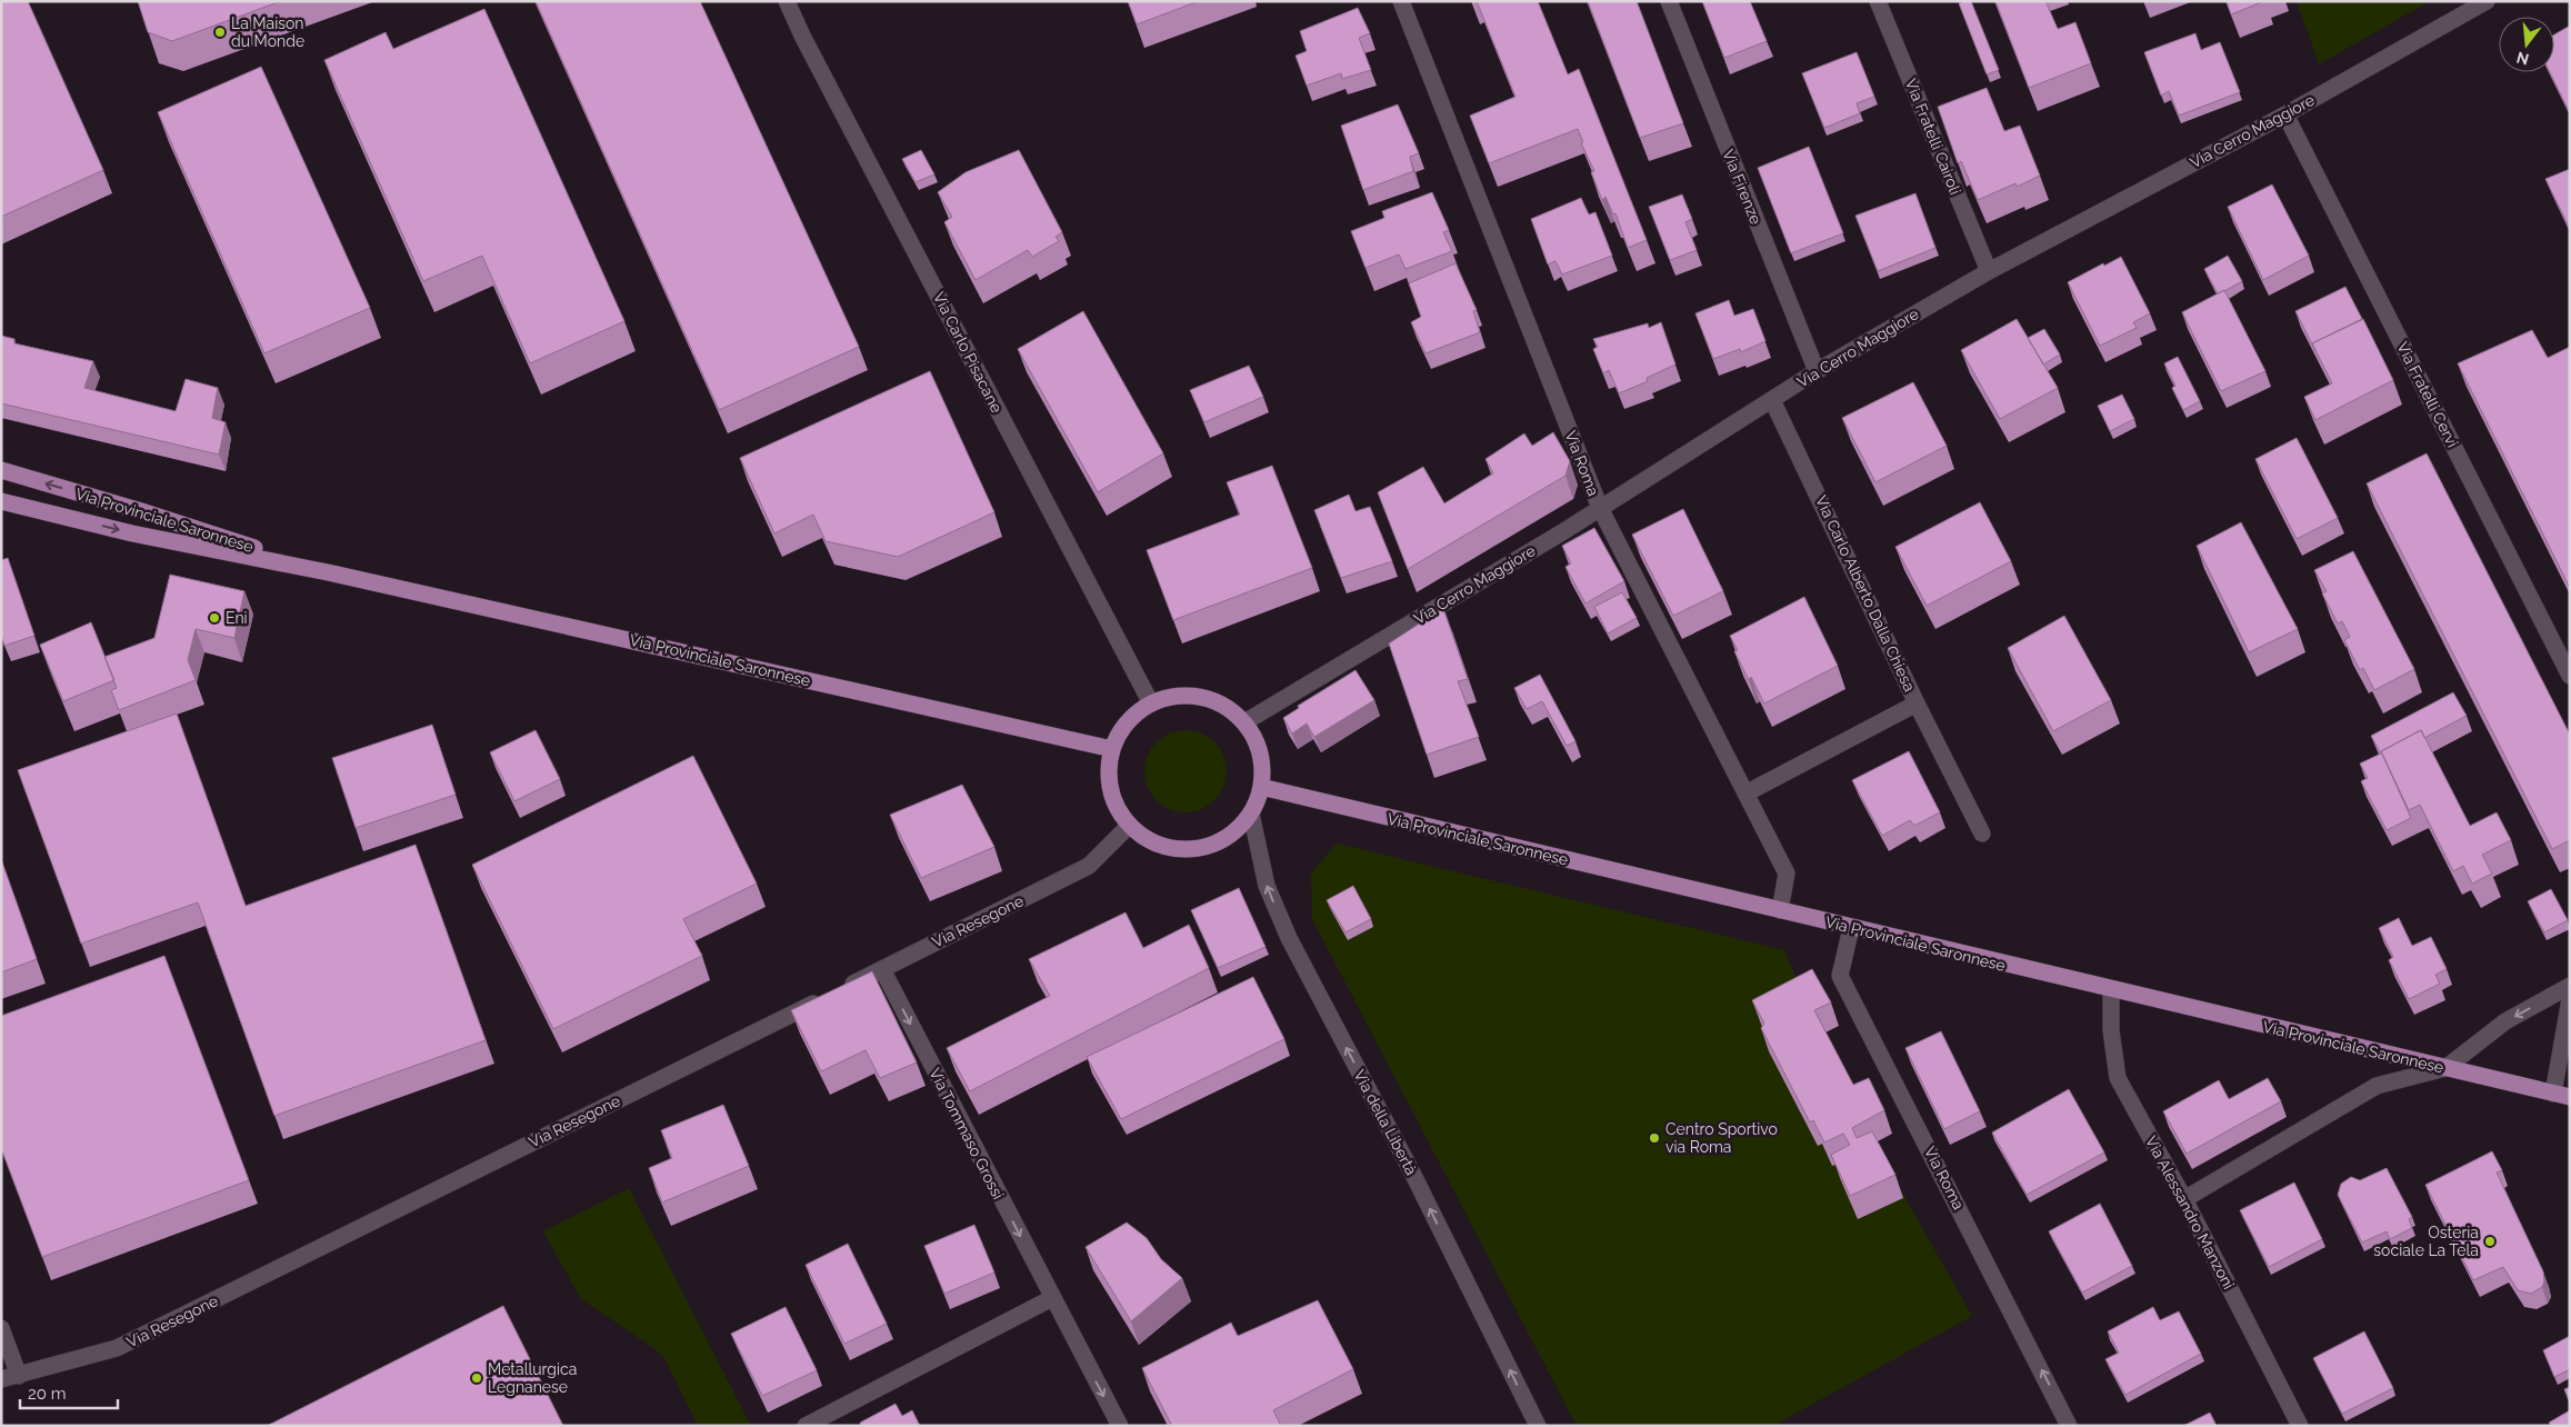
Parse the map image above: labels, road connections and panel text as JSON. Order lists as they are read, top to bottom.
{
  "streets": {
    "main road": ["Via Provinciale Saronnese"],
    "street": [
      "Via Cerro Maggiore",
      "Via Fratelli Cairoli",
      "Via Firenze",
      "Via Carlo Pisacane",
      "Via Fratelli Cervi",
      "Via Roma",
      "Via Carlo Alberto Dalla Chiesa",
      "Via Resegone",
      "Via della Libertà",
      "Via Tommaso Grossi",
      "Via Alessandro Manzoni"
    ]
  },
  "crossings": [
    ["Via Cerro Maggiore", "Via Fratelli Cairoli"],
    ["Via Cerro Maggiore", "Via Firenze"],
    ["Via Cerro Maggiore", "Via Carlo Pisacane"],
    ["Via Cerro Maggiore", "Via Fratelli Cervi"],
    ["Via Cerro Maggiore", "Via Roma"],
    ["Via Cerro Maggiore", "Via Provinciale Saronnese"],
    ["Via Cerro Maggiore", "Via Carlo Alberto Dalla Chiesa"],
    ["Via Cerro Maggiore", "Via Resegone"],
    ["Via Cerro Maggiore", "Via della Libertà"],
    ["Via Carlo Pisacane", "Via Provinciale Saronnese"],
    ["Via Carlo Pisacane", "Via Resegone"],
    ["Via Carlo Pisacane", "Via della Libertà"],
    ["Via Roma", "Via Provinciale Saronnese"],
    ["Via Roma", "Via Carlo Alberto Dalla Chiesa"],
    ["Via Provinciale Saronnese", "Via Resegone"],
    ["Via Provinciale Saronnese", "Via della Libertà"],
    ["Via Provinciale Saronnese", "Via Alessandro Manzoni"],
    ["Via Resegone", "Via della Libertà"],
    ["Via Resegone", "Via Tommaso Grossi"]
  ],
  "one_way": ["Via Roma", "Via della Libertà", "Via Tommaso Grossi"],
  "places": [
    "La Maison du Monde",
    "Eni",
    "Centro Sportivo via Roma",
    "Osteria sociale La Tela",
    "Metallurgica Legnanese"
  ],
  "scale_bar": "20 m",
  "north": "bottom"
}
